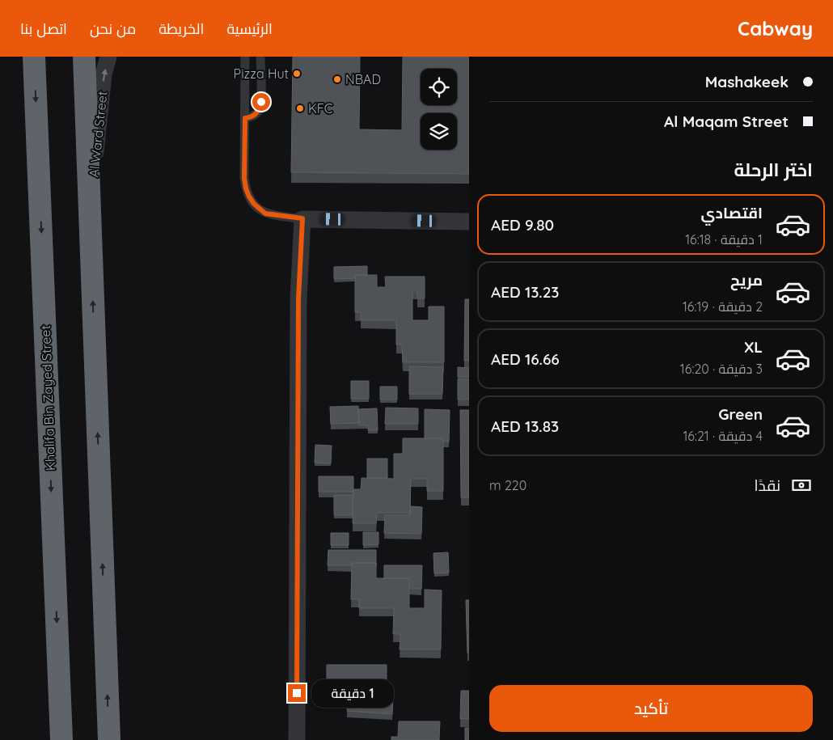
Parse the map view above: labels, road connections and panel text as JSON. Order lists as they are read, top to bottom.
{
  "streets": {
    "highway": ["Khalifa Bin Zayed Street"],
    "street": ["Al Ward Street"]
  },
  "one_way": ["Al Ward Street"],
  "places": ["Pizza Hut", "NBAD", "KFC"],
  "page": {
    "header": "Cabway",
    "nav": [
      "الرئيسية",
      "الخريطة",
      "من نحن",
      "اتصل بنا"
    ],
    "banner": ["Mashakeek", "Al Maqam Street"],
    "heading": "اختر الرحلة",
    "list": [
      {
        "name": "اقتصادي",
        "note": "1 دقيقة · 16:18",
        "value": "AED 9.80"
      },
      {
        "name": "مريح",
        "note": "2 دقيقة · 16:19",
        "value": "AED 13.23"
      },
      {
        "name": "XL",
        "note": "3 دقيقة · 16:20",
        "value": "AED 16.66"
      },
      {
        "name": "Green",
        "note": "4 دقيقة · 16:21",
        "value": "AED 13.83"
      }
    ],
    "pay": ["نقدًا", "220 m"],
    "buttons": "تأكيد",
    "bubble": "1 دقيقة"
  }
}
